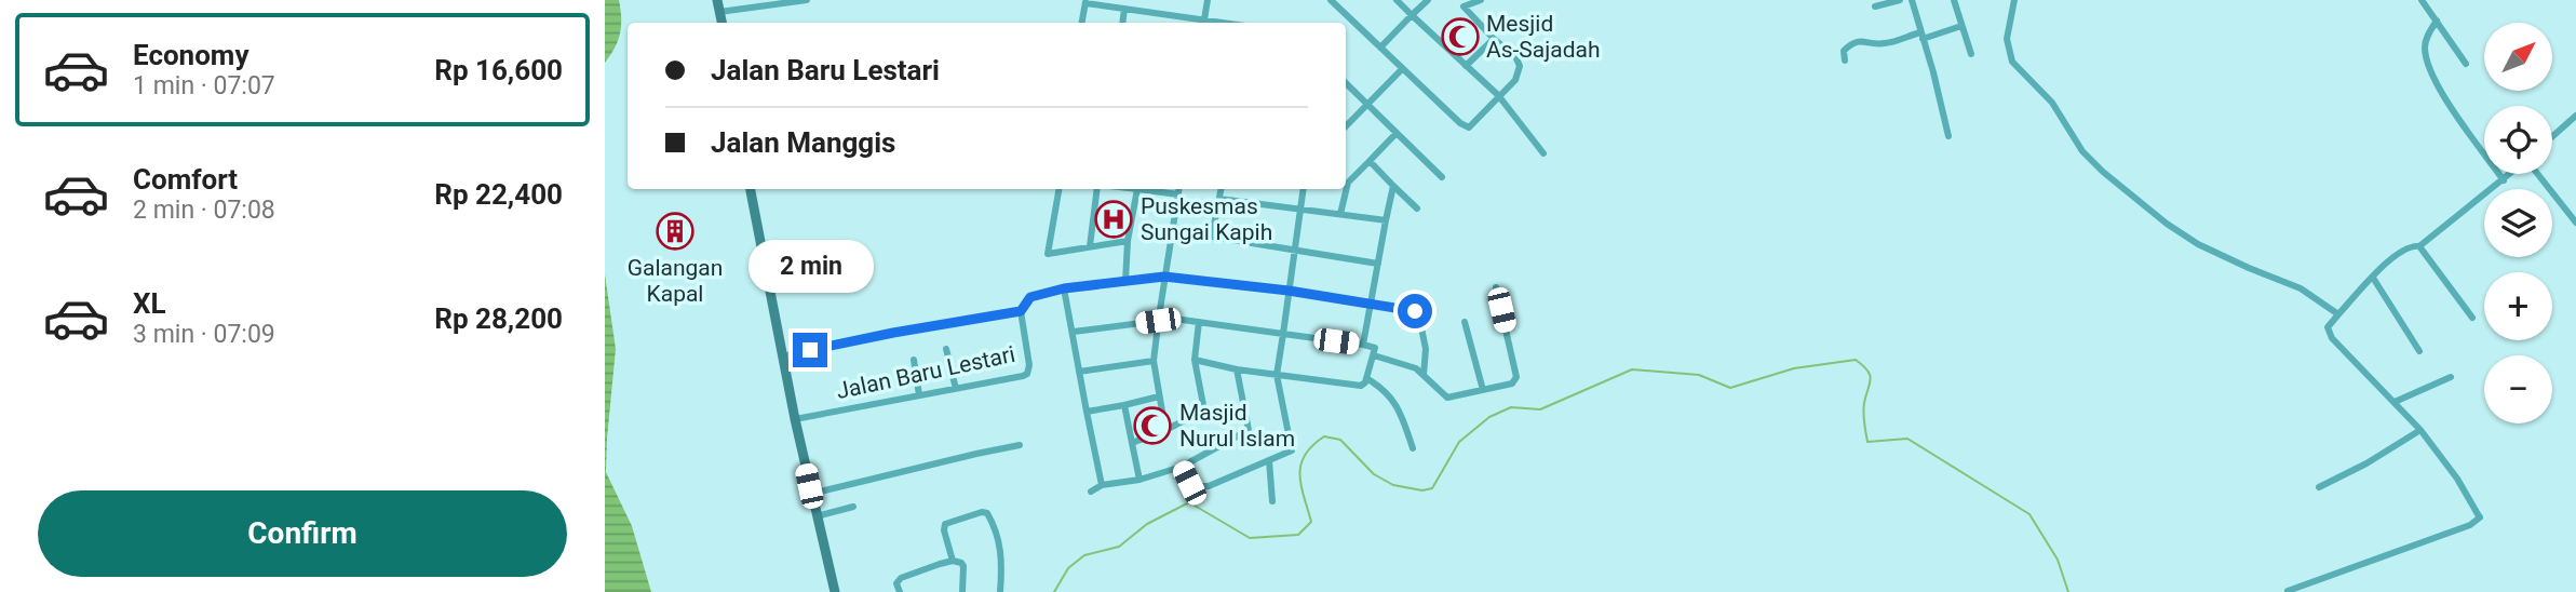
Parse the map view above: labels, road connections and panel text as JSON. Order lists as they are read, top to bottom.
{
  "streets": {
    "street": ["Jalan Baru Lestari"]
  },
  "places": {
    "mosque": ["Mesjid As-Sajadah", "Masjid Nurul Islam"],
    "hospital": ["Puskesmas Sungai Kapih"],
    "building": ["Galangan Kapal"]
  },
  "north": "top right",
  "page": {
    "list": [
      {
        "name": "Economy",
        "note": "1 min · 07:07",
        "value": "Rp 16,600"
      },
      {
        "name": "Comfort",
        "note": "2 min · 07:08",
        "value": "Rp 22,400"
      },
      {
        "name": "XL",
        "note": "3 min · 07:09",
        "value": "Rp 28,200"
      }
    ],
    "map_buttons": ["+", "−"],
    "banner": ["Jalan Baru Lestari", "Jalan Manggis"],
    "bubble": "2 min",
    "buttons": "Confirm"
  }
}
